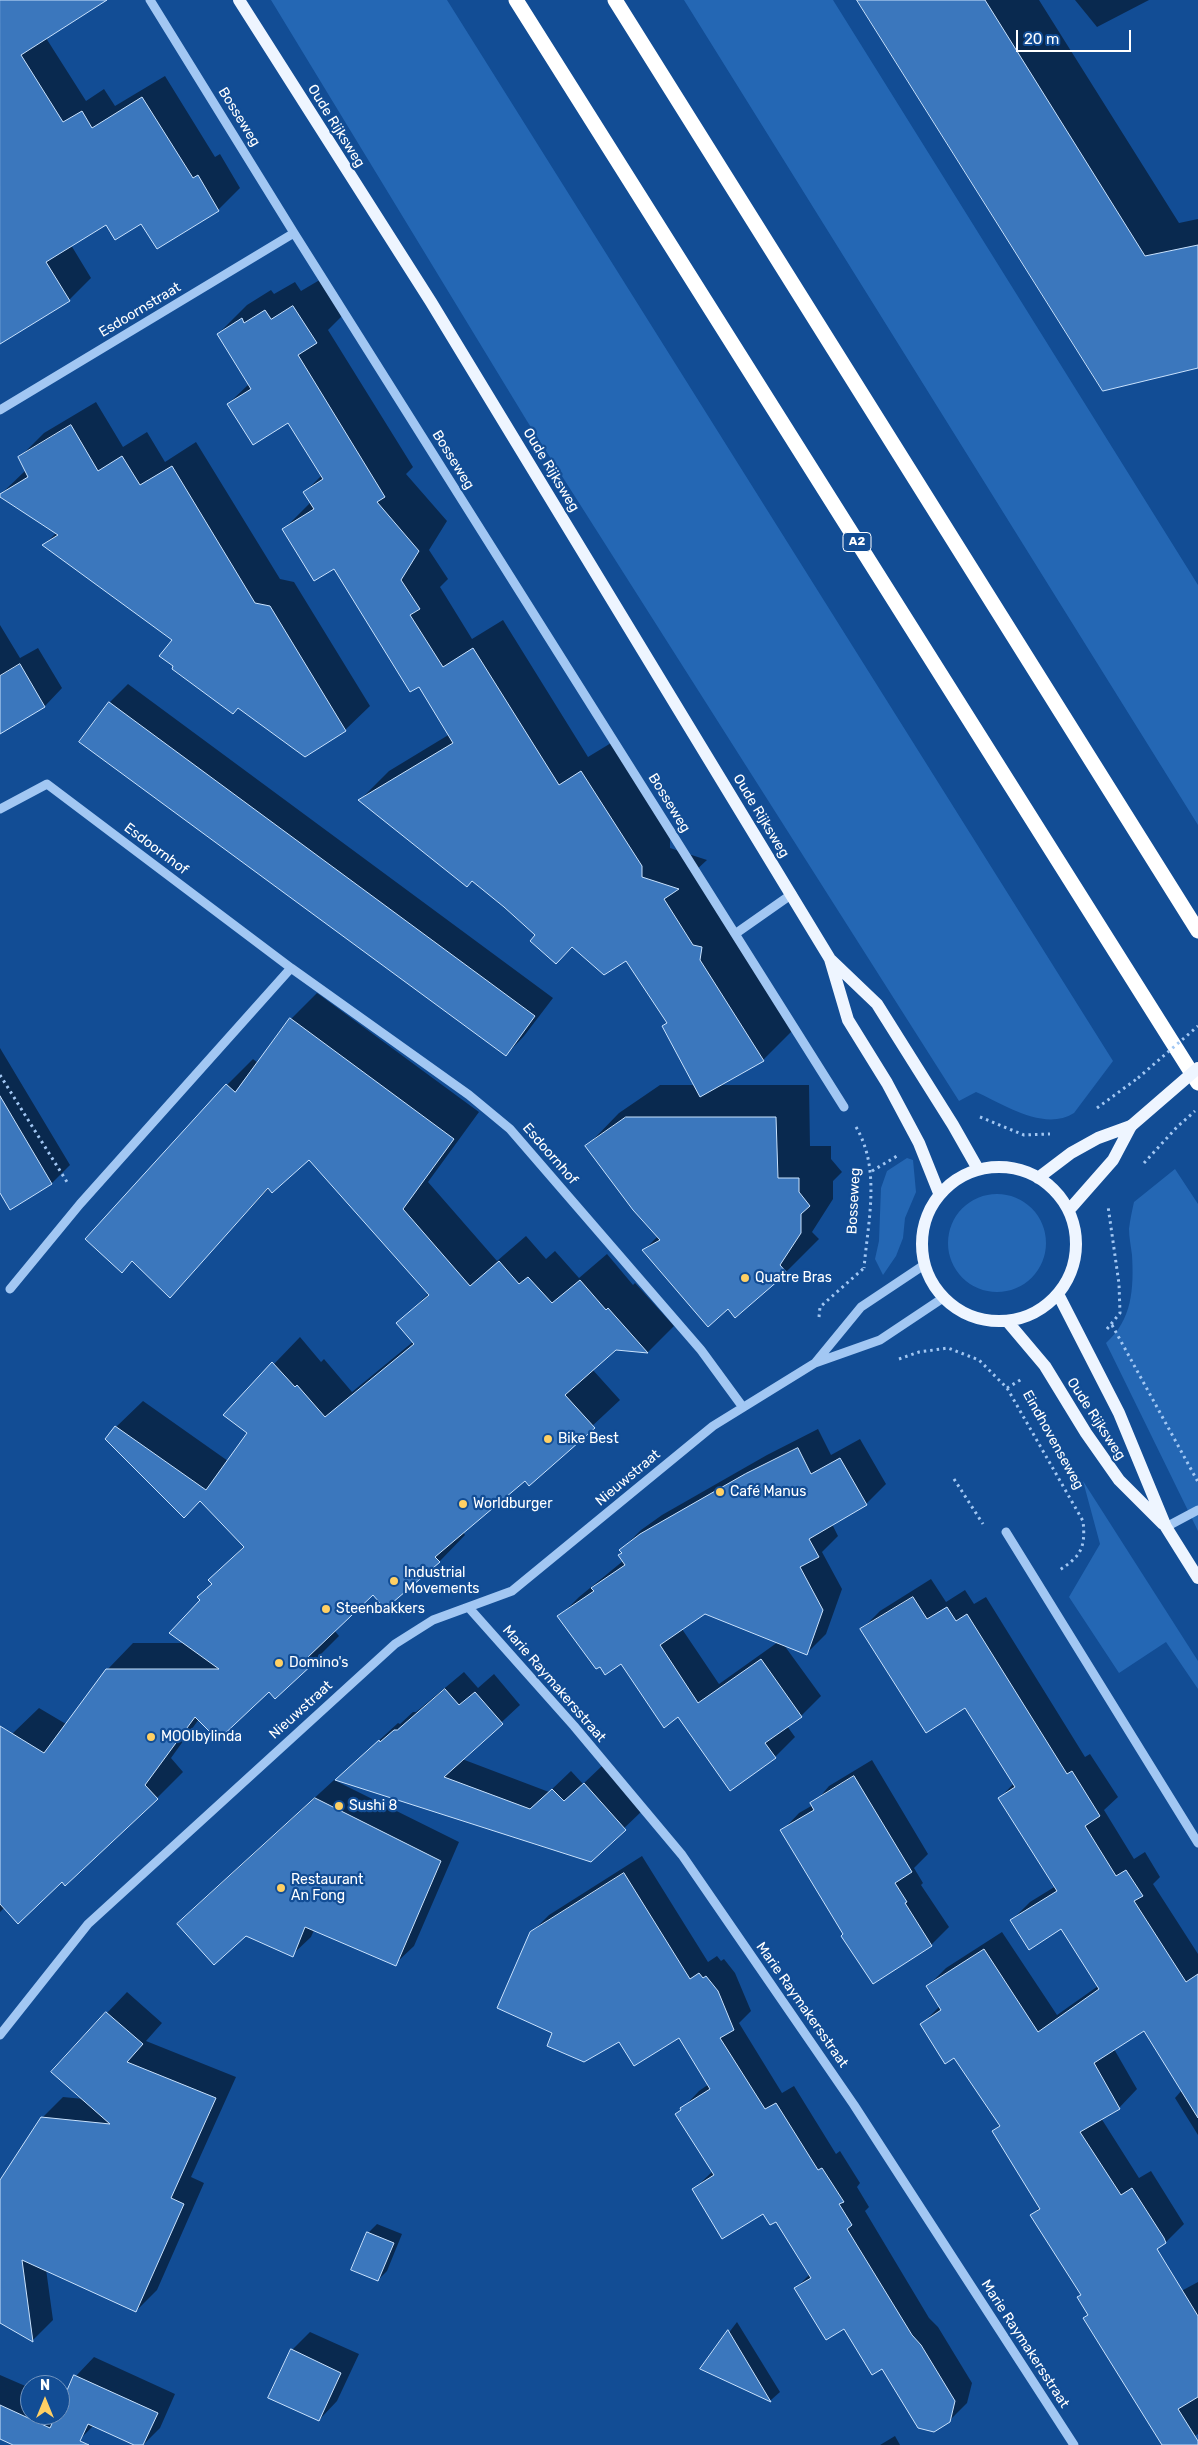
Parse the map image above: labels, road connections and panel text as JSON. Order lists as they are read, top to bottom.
{
  "streets": {
    "highway": ["A2"],
    "main road": ["Oude Rijksweg"],
    "street": [
      "Bosseweg",
      "Esdoornstraat",
      "Esdoornhof",
      "Nieuwstraat",
      "Marie Raymakersstraat"
    ],
    "path": ["Eindhovenseweg"]
  },
  "crossings": [
    ["Bosseweg", "Esdoornstraat"],
    ["Oude Rijksweg", "Nieuwstraat"],
    ["Esdoornhof", "Nieuwstraat"],
    ["Nieuwstraat", "Marie Raymakersstraat"]
  ],
  "places": [
    "Quatre Bras",
    "Bike Best",
    "Café Manus",
    "Worldburger",
    "Industrial Movements",
    "Steenbakkers",
    "Domino's",
    "MOOIbylinda",
    "Sushi 8",
    "Restaurant An Fong"
  ],
  "scale_bar": "20 m",
  "north": "top"
}
